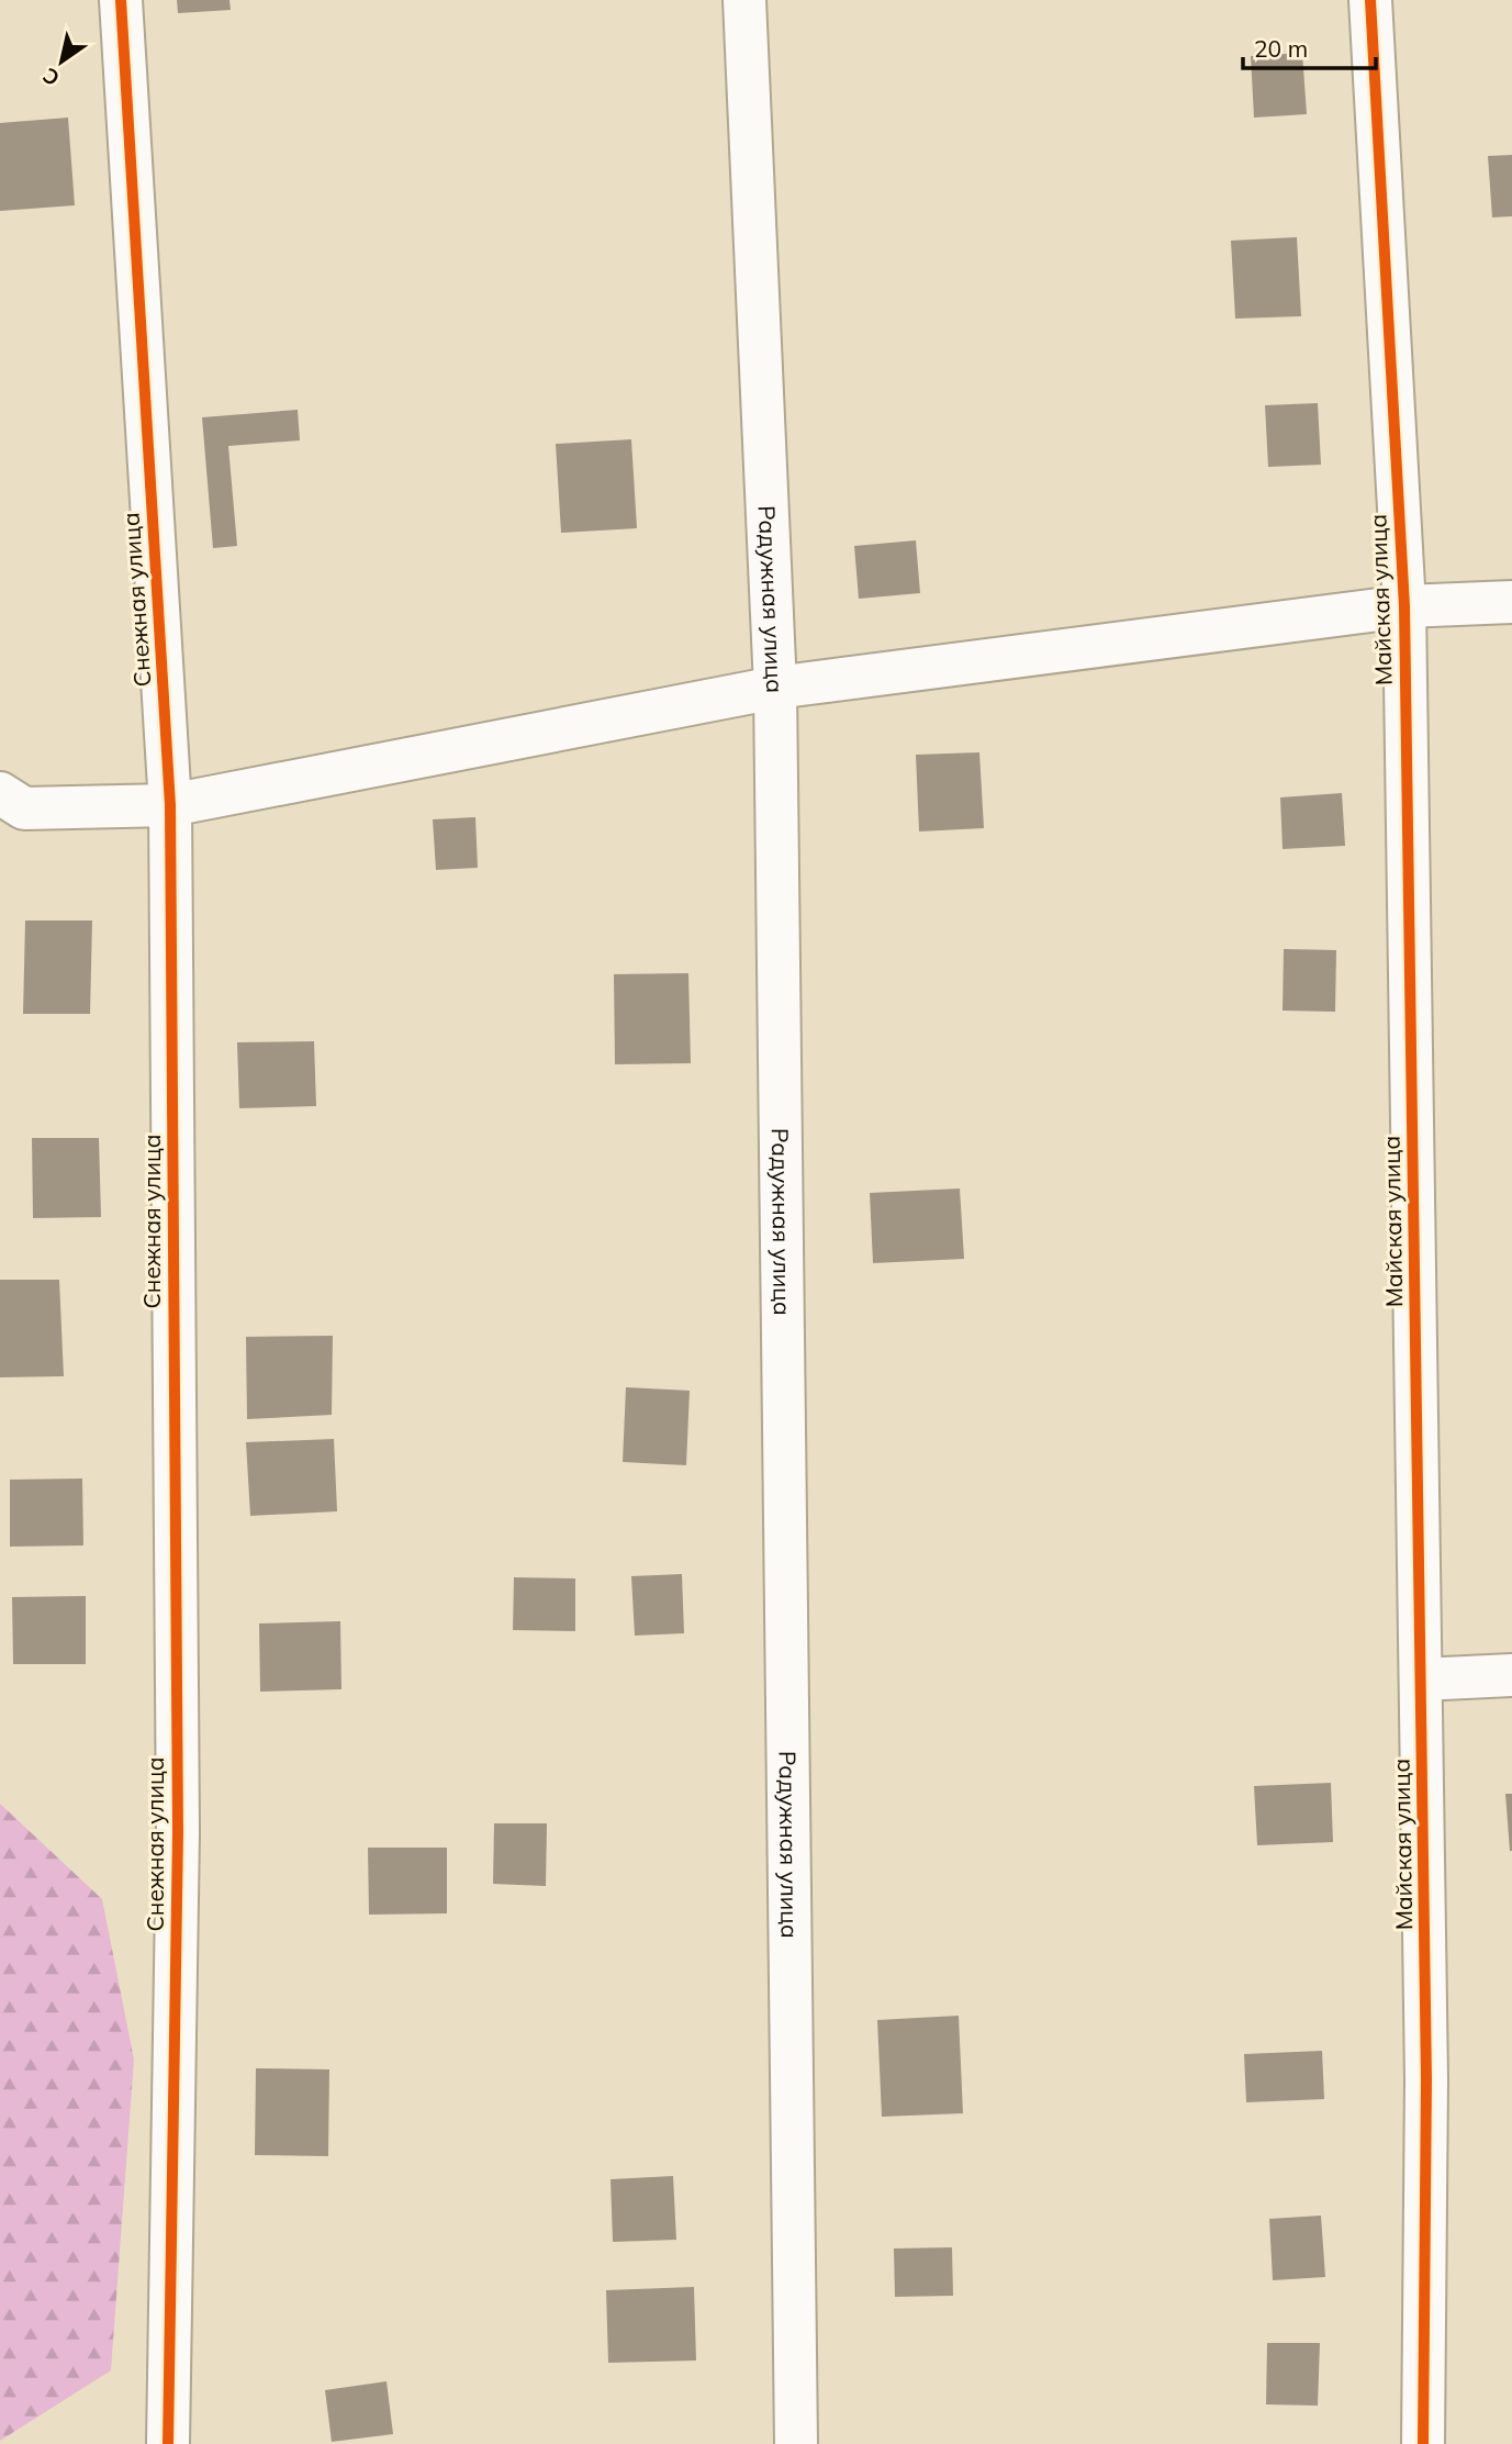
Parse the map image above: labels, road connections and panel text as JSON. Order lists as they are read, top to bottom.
{
  "streets": {
    "street": ["Радужная улица", "Снежная улица", "Майская улица"]
  },
  "scale_bar": "20 m",
  "north": "bottom left"
}
